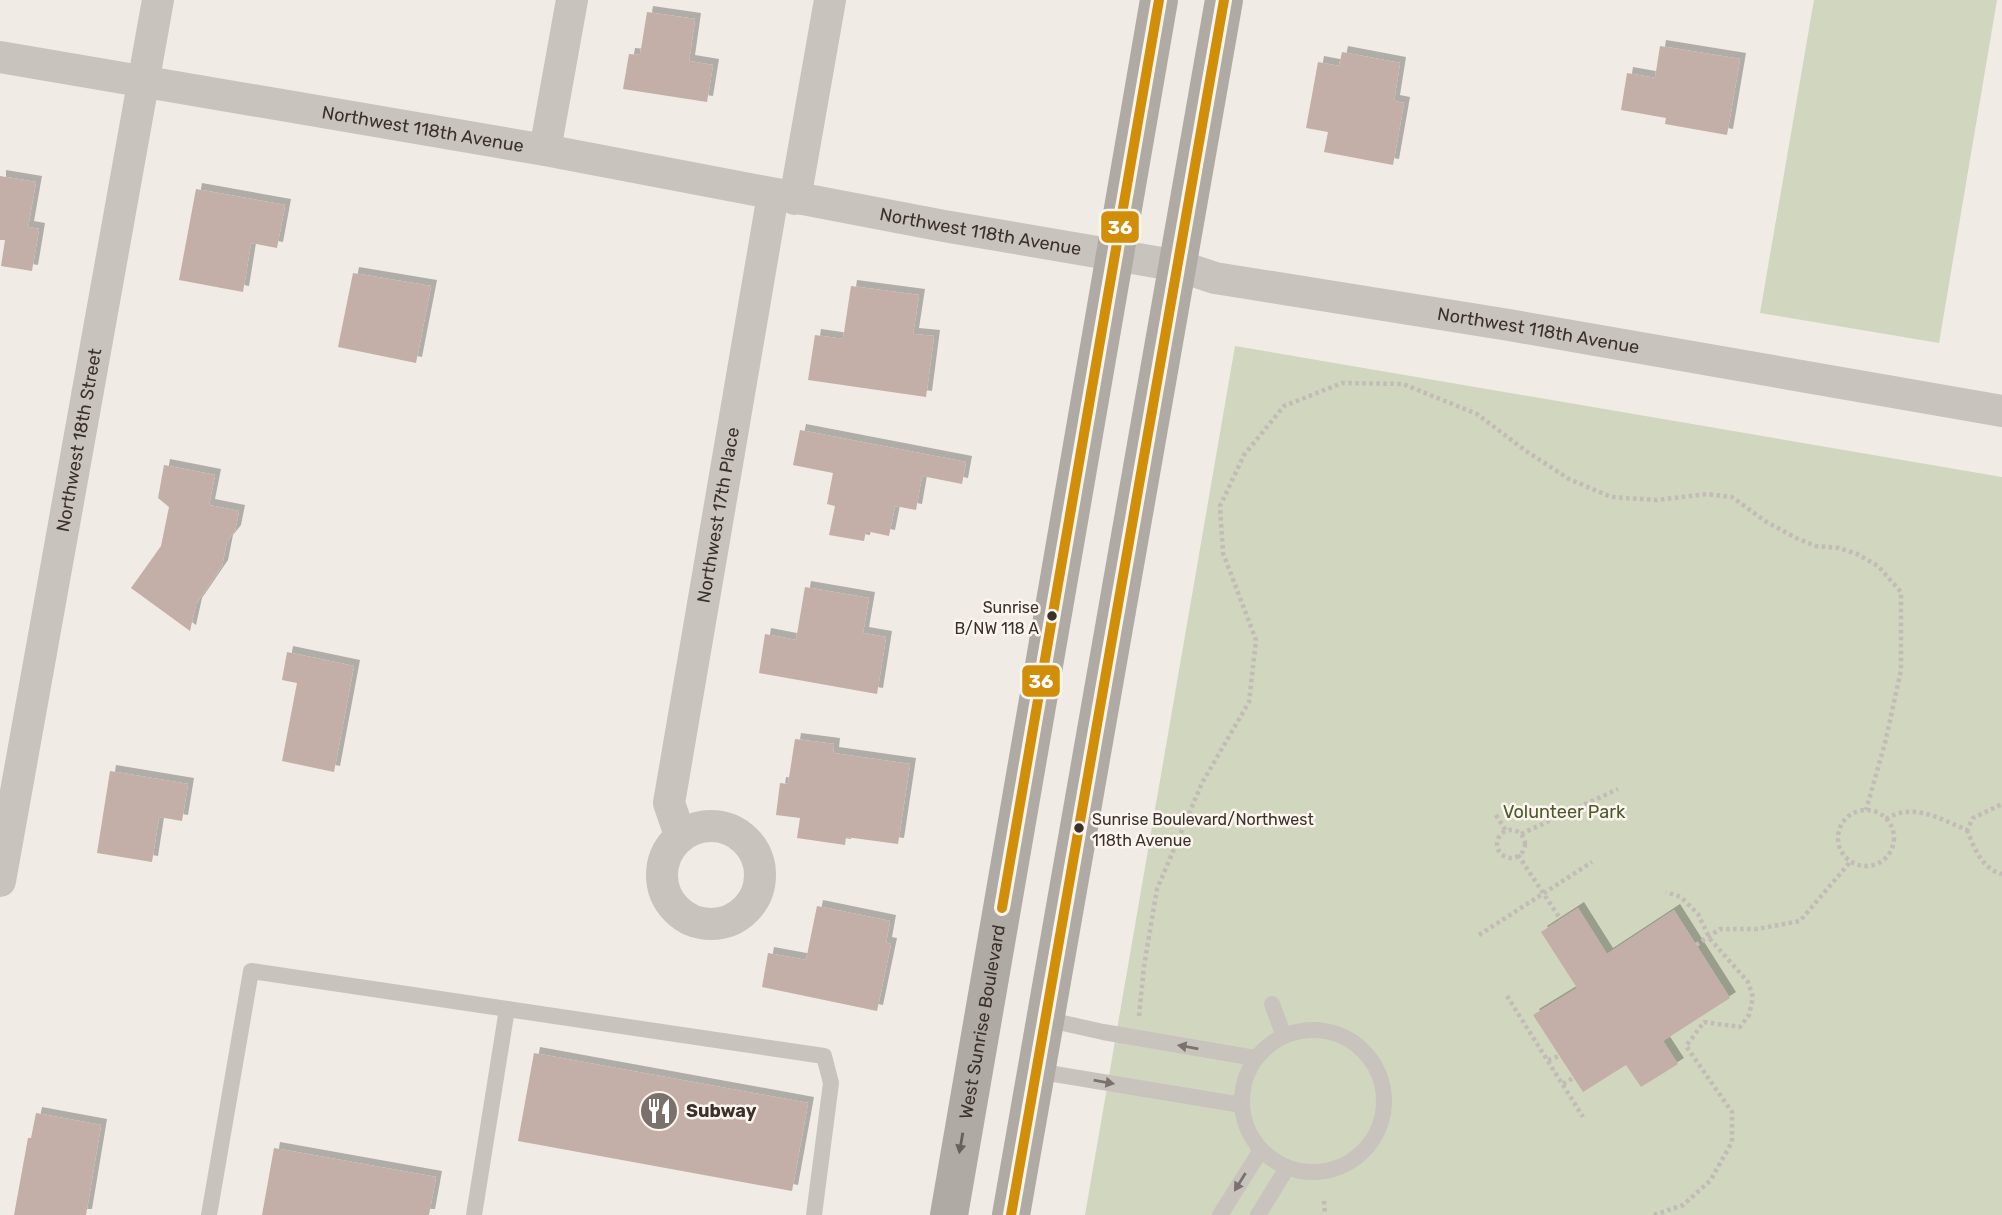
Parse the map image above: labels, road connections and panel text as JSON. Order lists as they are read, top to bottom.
{
  "streets": {
    "highway": ["West Sunrise Boulevard"],
    "street": ["Northwest 118th Avenue", "Northwest 18th Street", "Northwest 17th Place"]
  },
  "crossings": [
    ["Northwest 118th Avenue", "Northwest 18th Street"],
    ["Northwest 118th Avenue", "Northwest 17th Place"],
    ["Northwest 118th Avenue", "West Sunrise Boulevard"]
  ],
  "parks": ["Volunteer Park"],
  "places": {
    "other": ["Sunrise B/NW 118 A", "Sunrise Boulevard/Northwest 118th Avenue"],
    "restaurant": ["Subway"]
  },
  "lines": ["transit line 36"]
}
